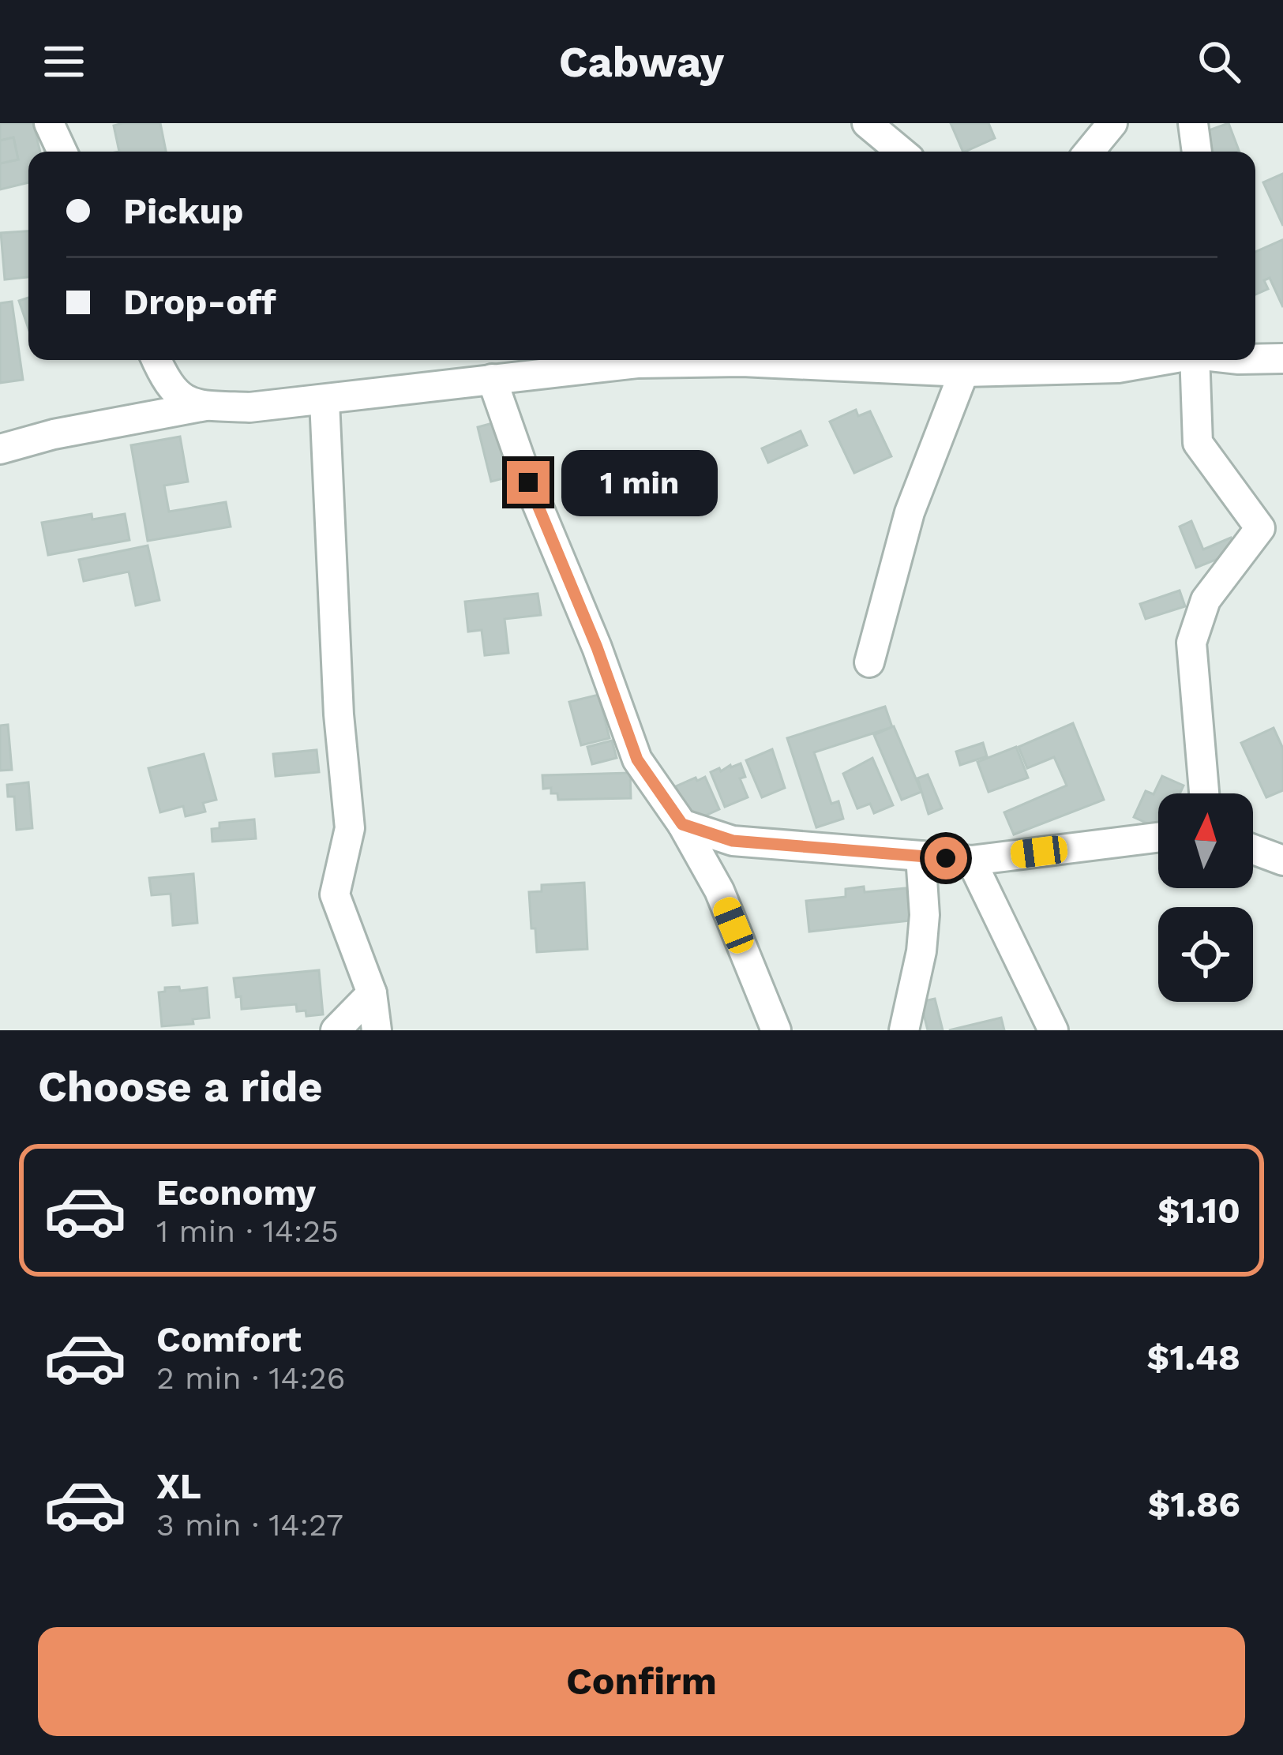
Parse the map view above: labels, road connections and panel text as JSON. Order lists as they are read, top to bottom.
{
  "north": "top",
  "page": {
    "header": "Cabway",
    "banner": ["Pickup", "Drop-off"],
    "bubble": "1 min",
    "heading": "Choose a ride",
    "list": [
      {
        "name": "Economy",
        "note": "1 min · 14:25",
        "value": "$1.10"
      },
      {
        "name": "Comfort",
        "note": "2 min · 14:26",
        "value": "$1.48"
      },
      {
        "name": "XL",
        "note": "3 min · 14:27",
        "value": "$1.86"
      }
    ],
    "buttons": "Confirm"
  }
}
